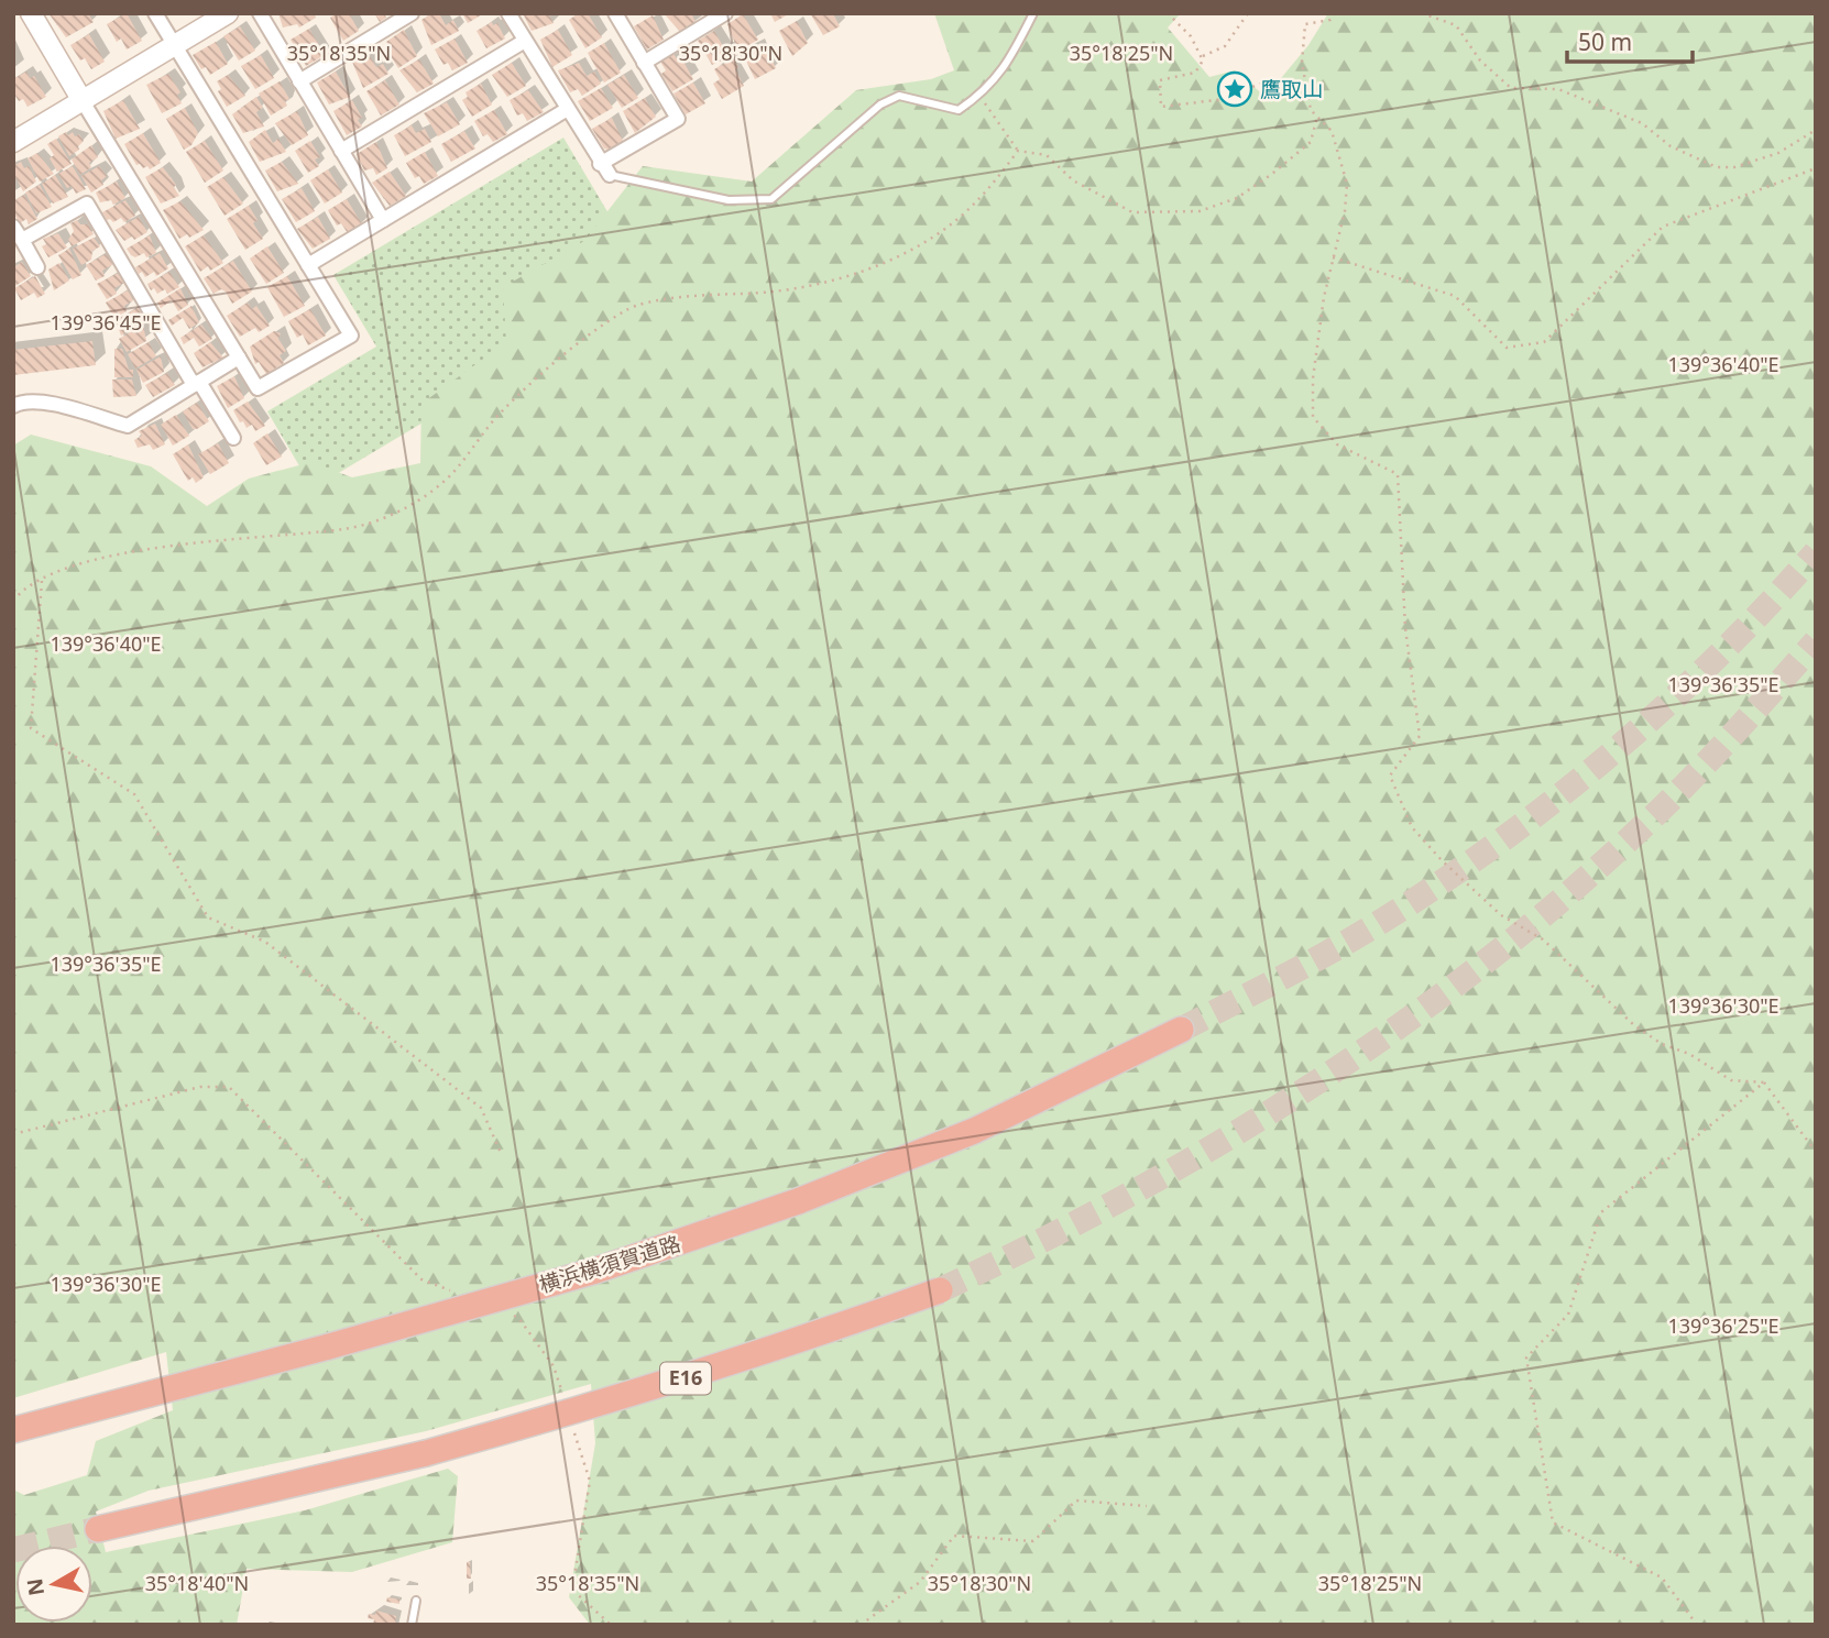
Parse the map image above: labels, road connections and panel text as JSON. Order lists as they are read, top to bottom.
{
  "streets": {
    "highway": ["横浜横須賀道路", "E16"]
  },
  "places": {
    "place": ["鷹取山"]
  },
  "scale_bar": "50 m",
  "north": "left",
  "coordinates": [
    "35°18'35\"N",
    "35°18'30\"N",
    "35°18'25\"N",
    "139°36'45\"E",
    "139°36'40\"E",
    "139°36'35\"E",
    "139°36'30\"E",
    "139°36'25\"E",
    "35°18'40\"N"
  ]
}
